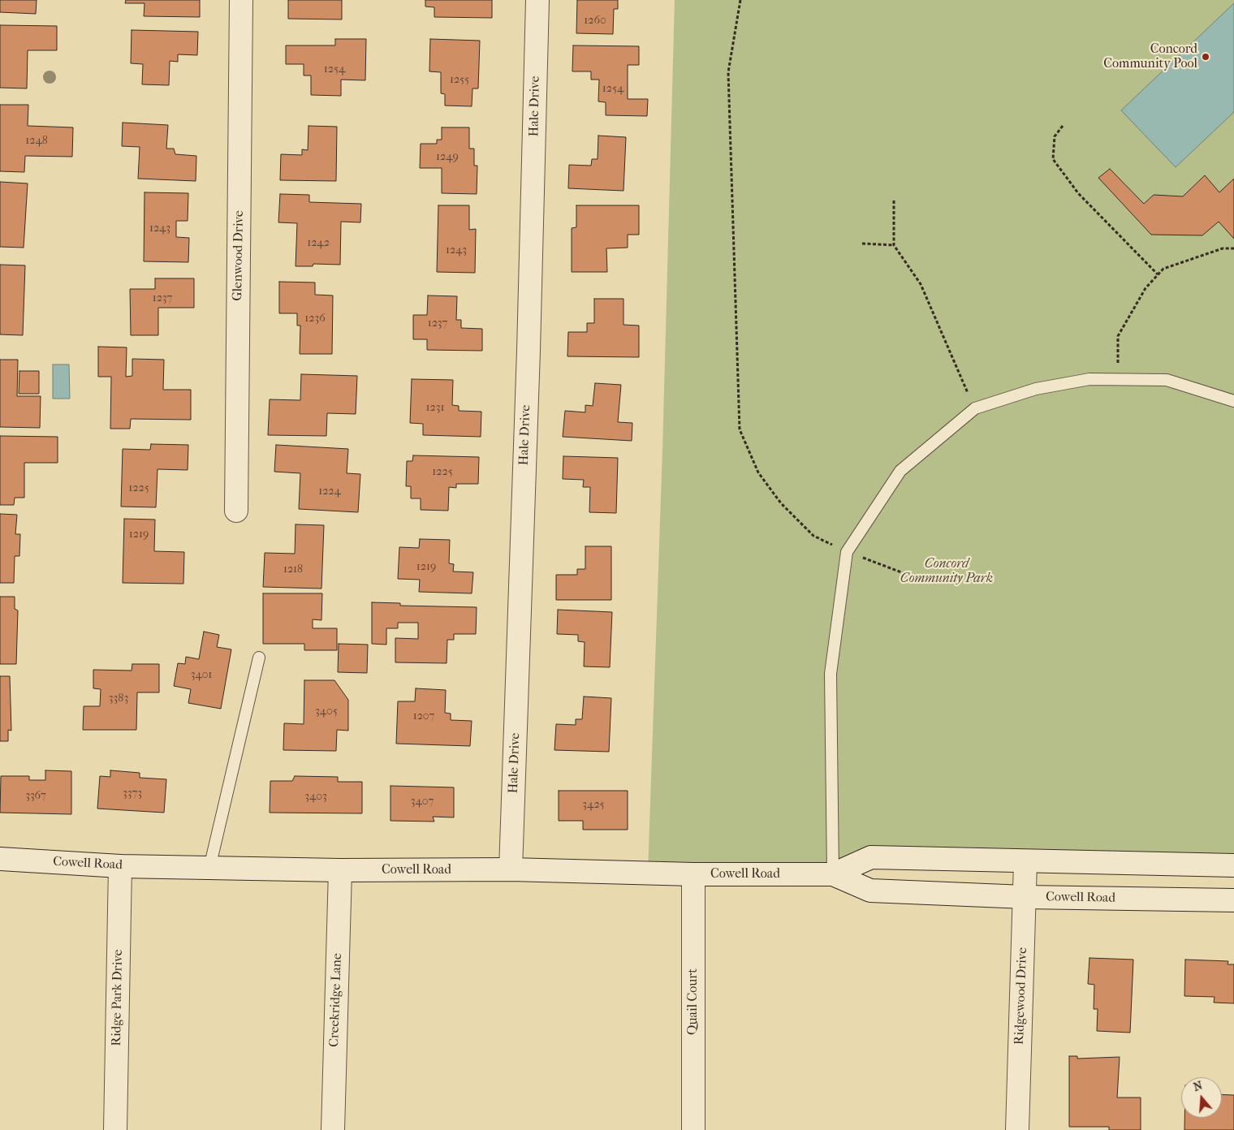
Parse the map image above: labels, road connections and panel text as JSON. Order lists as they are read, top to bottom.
{
  "streets": {
    "street": [
      "Hale Drive",
      "Glenwood Drive",
      "Cowell Road",
      "Ridgewood Drive",
      "Ridge Park Drive",
      "Creekridge Lane",
      "Quail Court"
    ]
  },
  "crossings": [
    ["Hale Drive", "Cowell Road"],
    ["Cowell Road", "Ridgewood Drive"],
    ["Cowell Road", "Ridge Park Drive"],
    ["Cowell Road", "Creekridge Lane"],
    ["Cowell Road", "Quail Court"]
  ],
  "parks": ["Concord Community Park"],
  "places": ["Concord Community Pool"],
  "house_numbers": [
    "1260",
    "1254",
    "1255",
    "1254",
    "1248",
    "1249",
    "1243",
    "1242",
    "1243",
    "1237",
    "1236",
    "1237",
    "1231",
    "1225",
    "1225",
    "1224",
    "1219",
    "1219",
    "1218",
    "3401",
    "3383",
    "3405",
    "1207",
    "3373",
    "3367",
    "3403",
    "3407",
    "3425"
  ],
  "north": "top"
}
